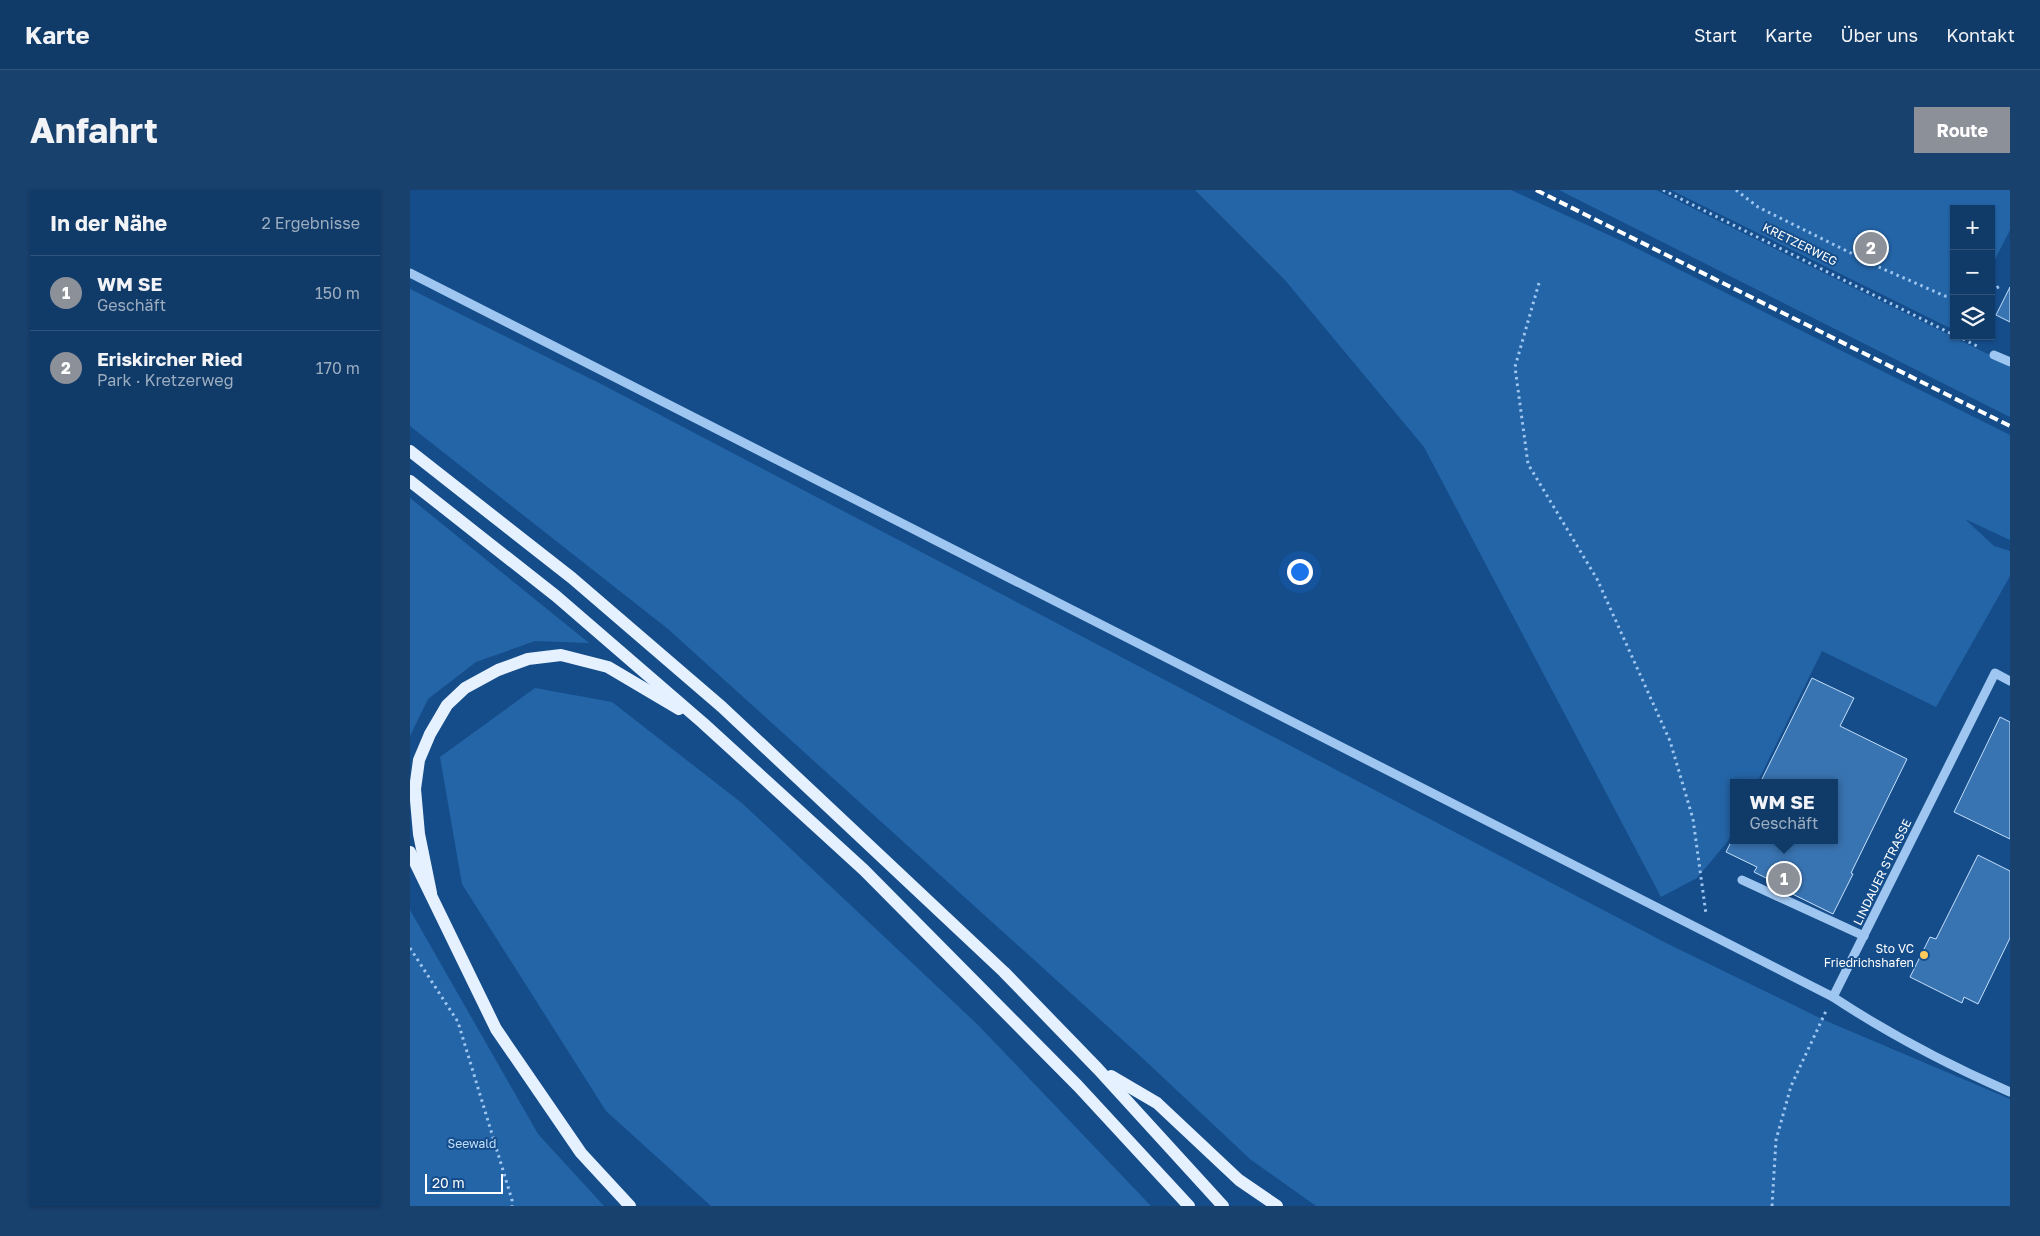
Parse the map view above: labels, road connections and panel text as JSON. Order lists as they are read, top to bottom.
{
  "streets": {
    "street": ["LINDAUER STRASSE"],
    "path": ["KRETZERWEG"]
  },
  "parks": ["Seewald"],
  "places": ["Sto VC Friedrichshafen"],
  "scale_bar": "20 m",
  "page": {
    "header": "Karte",
    "nav": [
      "Start",
      "Karte",
      "Über uns",
      "Kontakt"
    ],
    "buttons": "Route",
    "title": "Anfahrt",
    "heading": ["In der Nähe", "2 Ergebnisse"],
    "map_buttons": ["+", "−"],
    "pins": ["2", "1"],
    "list": [
      {
        "mark": "1",
        "name": "WM SE",
        "note": "Geschäft",
        "value": "150 m"
      },
      {
        "mark": "2",
        "name": "Eriskircher Ried",
        "note": "Park · Kretzerweg",
        "value": "170 m"
      }
    ],
    "popup": ["WM SE", "Geschäft"],
    "scale": "20 m"
  }
}
